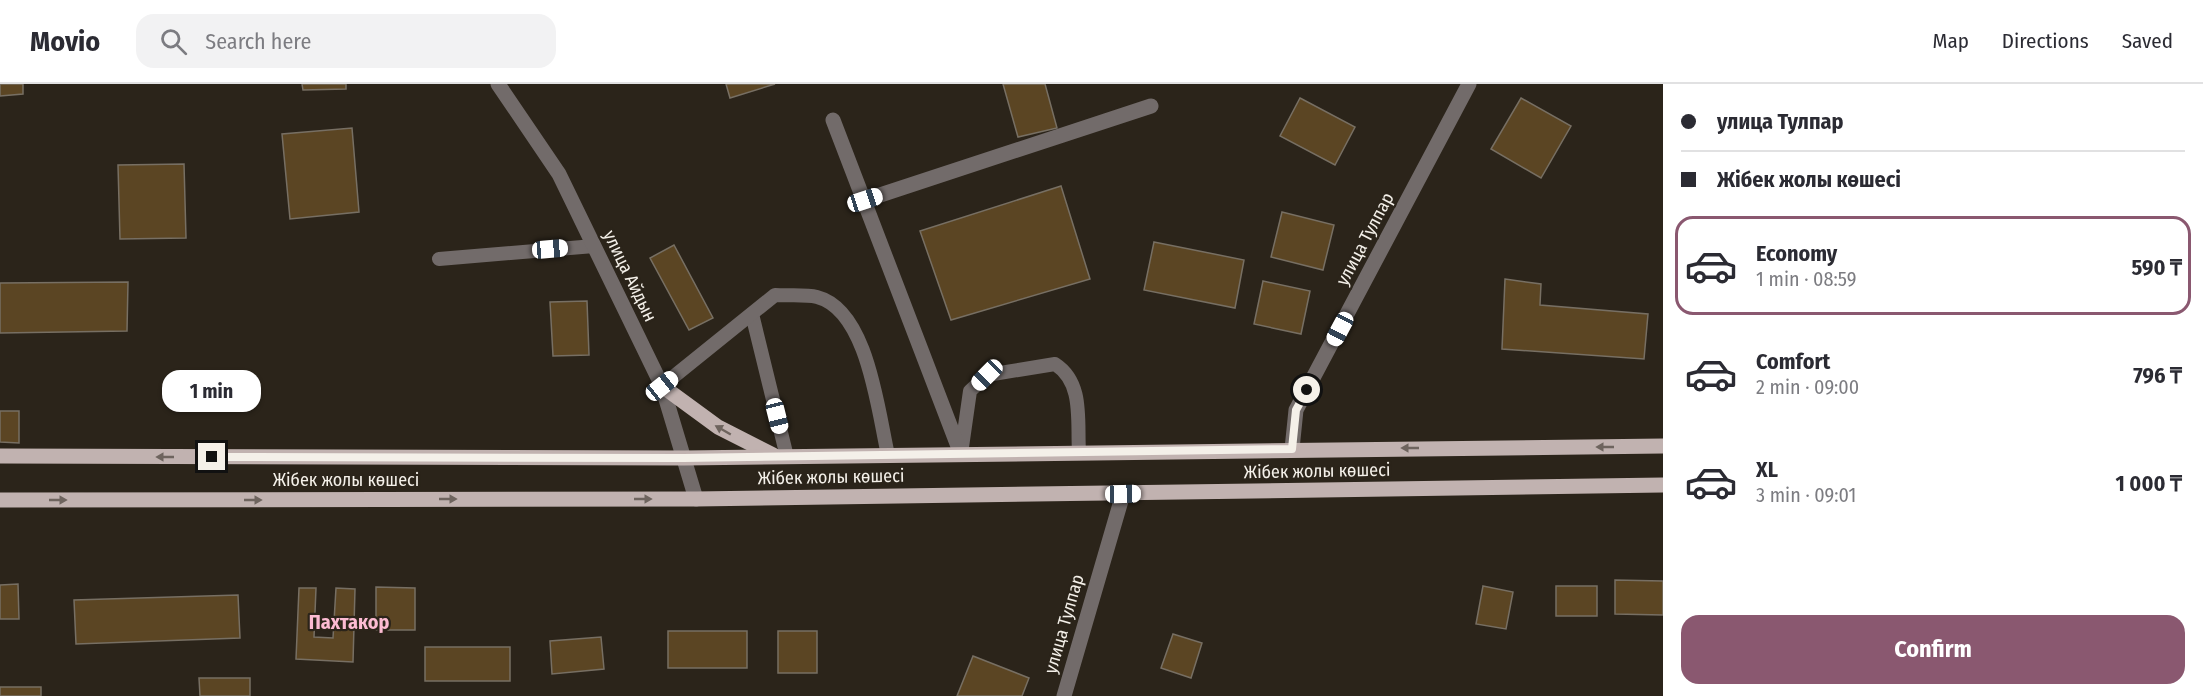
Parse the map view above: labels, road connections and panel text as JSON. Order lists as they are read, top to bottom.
{
  "streets": {
    "main road": ["Жібек жолы көшесі"],
    "street": ["улица Тулпар", "улица Айдын"]
  },
  "crossings": [
    ["улица Тулпар", "Жібек жолы көшесі"],
    ["улица Айдын", "Жібек жолы көшесі"]
  ],
  "districts": ["Пахтакор"],
  "page": {
    "header": "Movio",
    "search": "Search here",
    "nav": ["Map", "Directions", "Saved"],
    "banner": ["улица Тулпар", "Жібек жолы көшесі"],
    "list": [
      {
        "name": "Economy",
        "note": "1 min · 08:59",
        "value": "590 ₸"
      },
      {
        "name": "Comfort",
        "note": "2 min · 09:00",
        "value": "796 ₸"
      },
      {
        "name": "XL",
        "note": "3 min · 09:01",
        "value": "1 000 ₸"
      }
    ],
    "bubble": "1 min",
    "buttons": "Confirm"
  }
}
